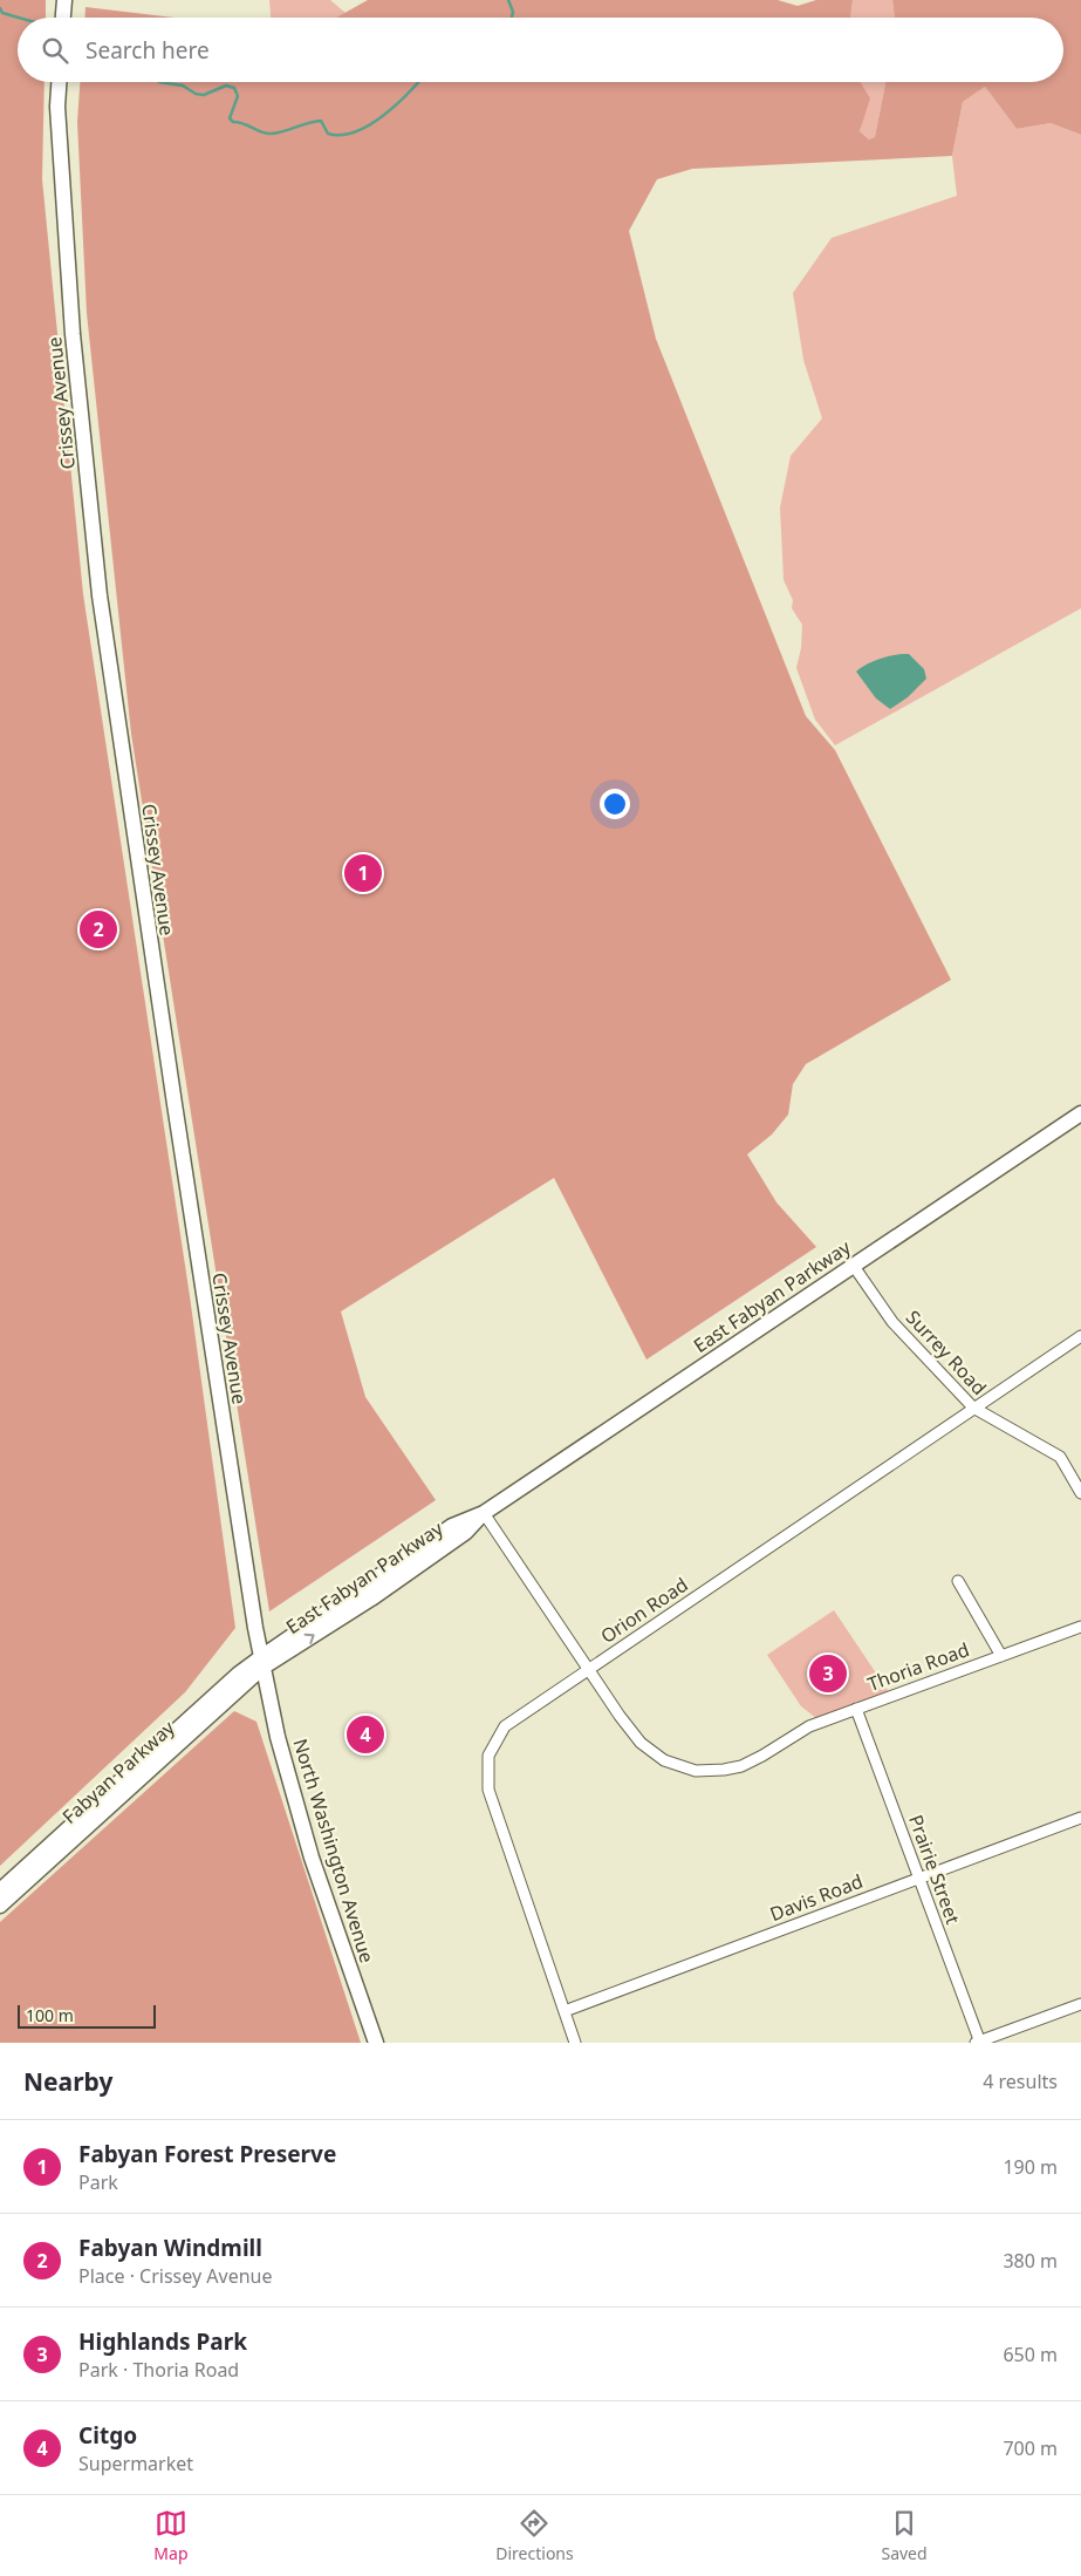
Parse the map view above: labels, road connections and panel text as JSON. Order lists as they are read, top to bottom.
{
  "streets": {
    "main road": [
      "Crissey Avenue",
      "East Fabyan Parkway",
      "Fabyan Parkway",
      "North Washington Avenue"
    ],
    "street": [
      "Surrey Road",
      "Orion Road",
      "Thoria Road",
      "Prairie Street",
      "Davis Road"
    ]
  },
  "crossings": [
    ["Crissey Avenue", "East Fabyan Parkway"],
    ["Crissey Avenue", "Fabyan Parkway"],
    ["Crissey Avenue", "North Washington Avenue"],
    ["East Fabyan Parkway", "Surrey Road"],
    ["East Fabyan Parkway", "Thoria Road"],
    ["East Fabyan Parkway", "Fabyan Parkway"],
    ["East Fabyan Parkway", "North Washington Avenue"],
    ["Surrey Road", "Orion Road"],
    ["Orion Road", "Thoria Road"],
    ["Orion Road", "Davis Road"],
    ["Thoria Road", "Prairie Street"],
    ["Fabyan Parkway", "North Washington Avenue"],
    ["Prairie Street", "Davis Road"]
  ],
  "scale_bar": "100 m",
  "page": {
    "search": "Search here",
    "pins": [
      "1",
      "2",
      "3",
      "4"
    ],
    "scale": "100 m",
    "heading": ["Nearby", "4 results"],
    "list": [
      {
        "mark": "1",
        "name": "Fabyan Forest Preserve",
        "note": "Park",
        "value": "190 m"
      },
      {
        "mark": "2",
        "name": "Fabyan Windmill",
        "note": "Place · Crissey Avenue",
        "value": "380 m"
      },
      {
        "mark": "3",
        "name": "Highlands Park",
        "note": "Park · Thoria Road",
        "value": "650 m"
      },
      {
        "mark": "4",
        "name": "Citgo",
        "note": "Supermarket",
        "value": "700 m"
      }
    ],
    "nav": ["Map", "Directions", "Saved"]
  }
}
